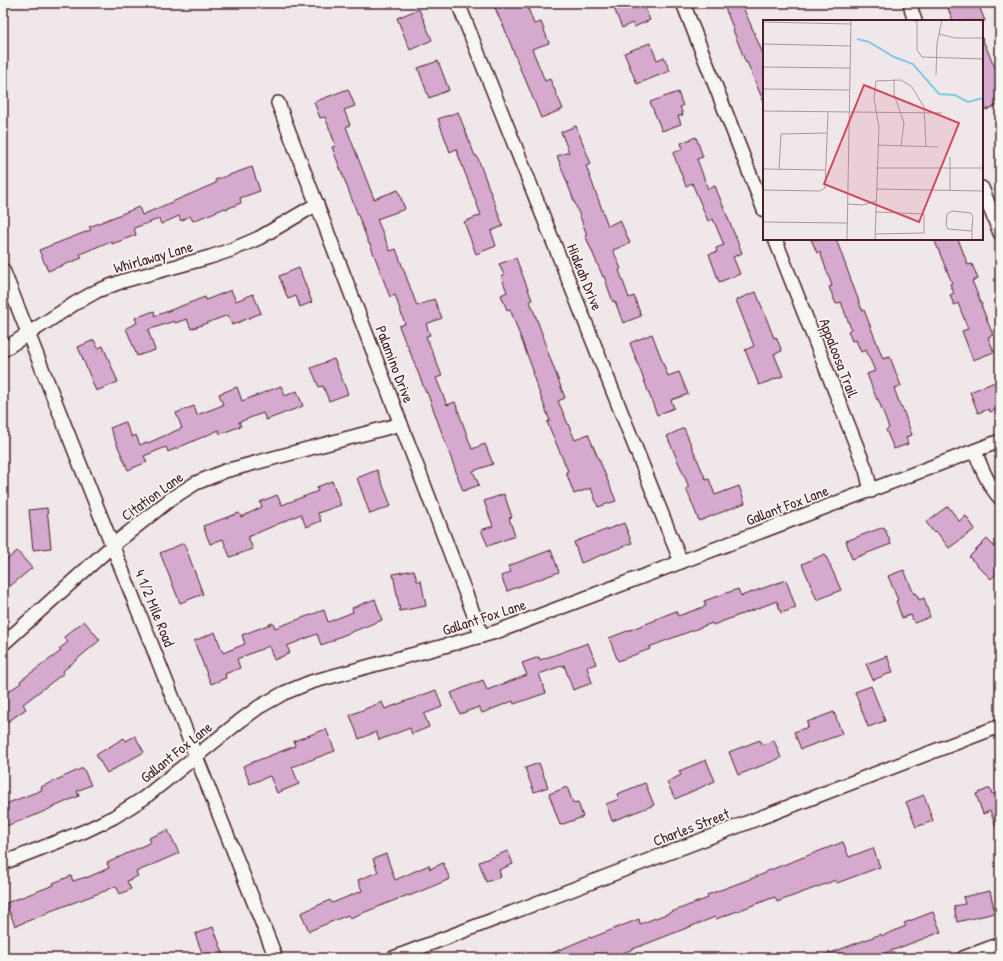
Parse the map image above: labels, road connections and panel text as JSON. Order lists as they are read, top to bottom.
{
  "streets": {
    "street": [
      "Whirlaway Lane",
      "Hialeah Drive",
      "Appaloosa Trail",
      "Palamino Drive",
      "Citation Lane",
      "Gallant Fox Lane",
      "4 1/2 Mile Road",
      "Charles Street"
    ]
  },
  "crossings": [
    ["Whirlaway Lane", "Palamino Drive"],
    ["Whirlaway Lane", "4 1/2 Mile Road"],
    ["Hialeah Drive", "Gallant Fox Lane"],
    ["Appaloosa Trail", "Gallant Fox Lane"],
    ["Palamino Drive", "Citation Lane"],
    ["Palamino Drive", "Gallant Fox Lane"],
    ["Citation Lane", "4 1/2 Mile Road"],
    ["Gallant Fox Lane", "4 1/2 Mile Road"]
  ]
}
